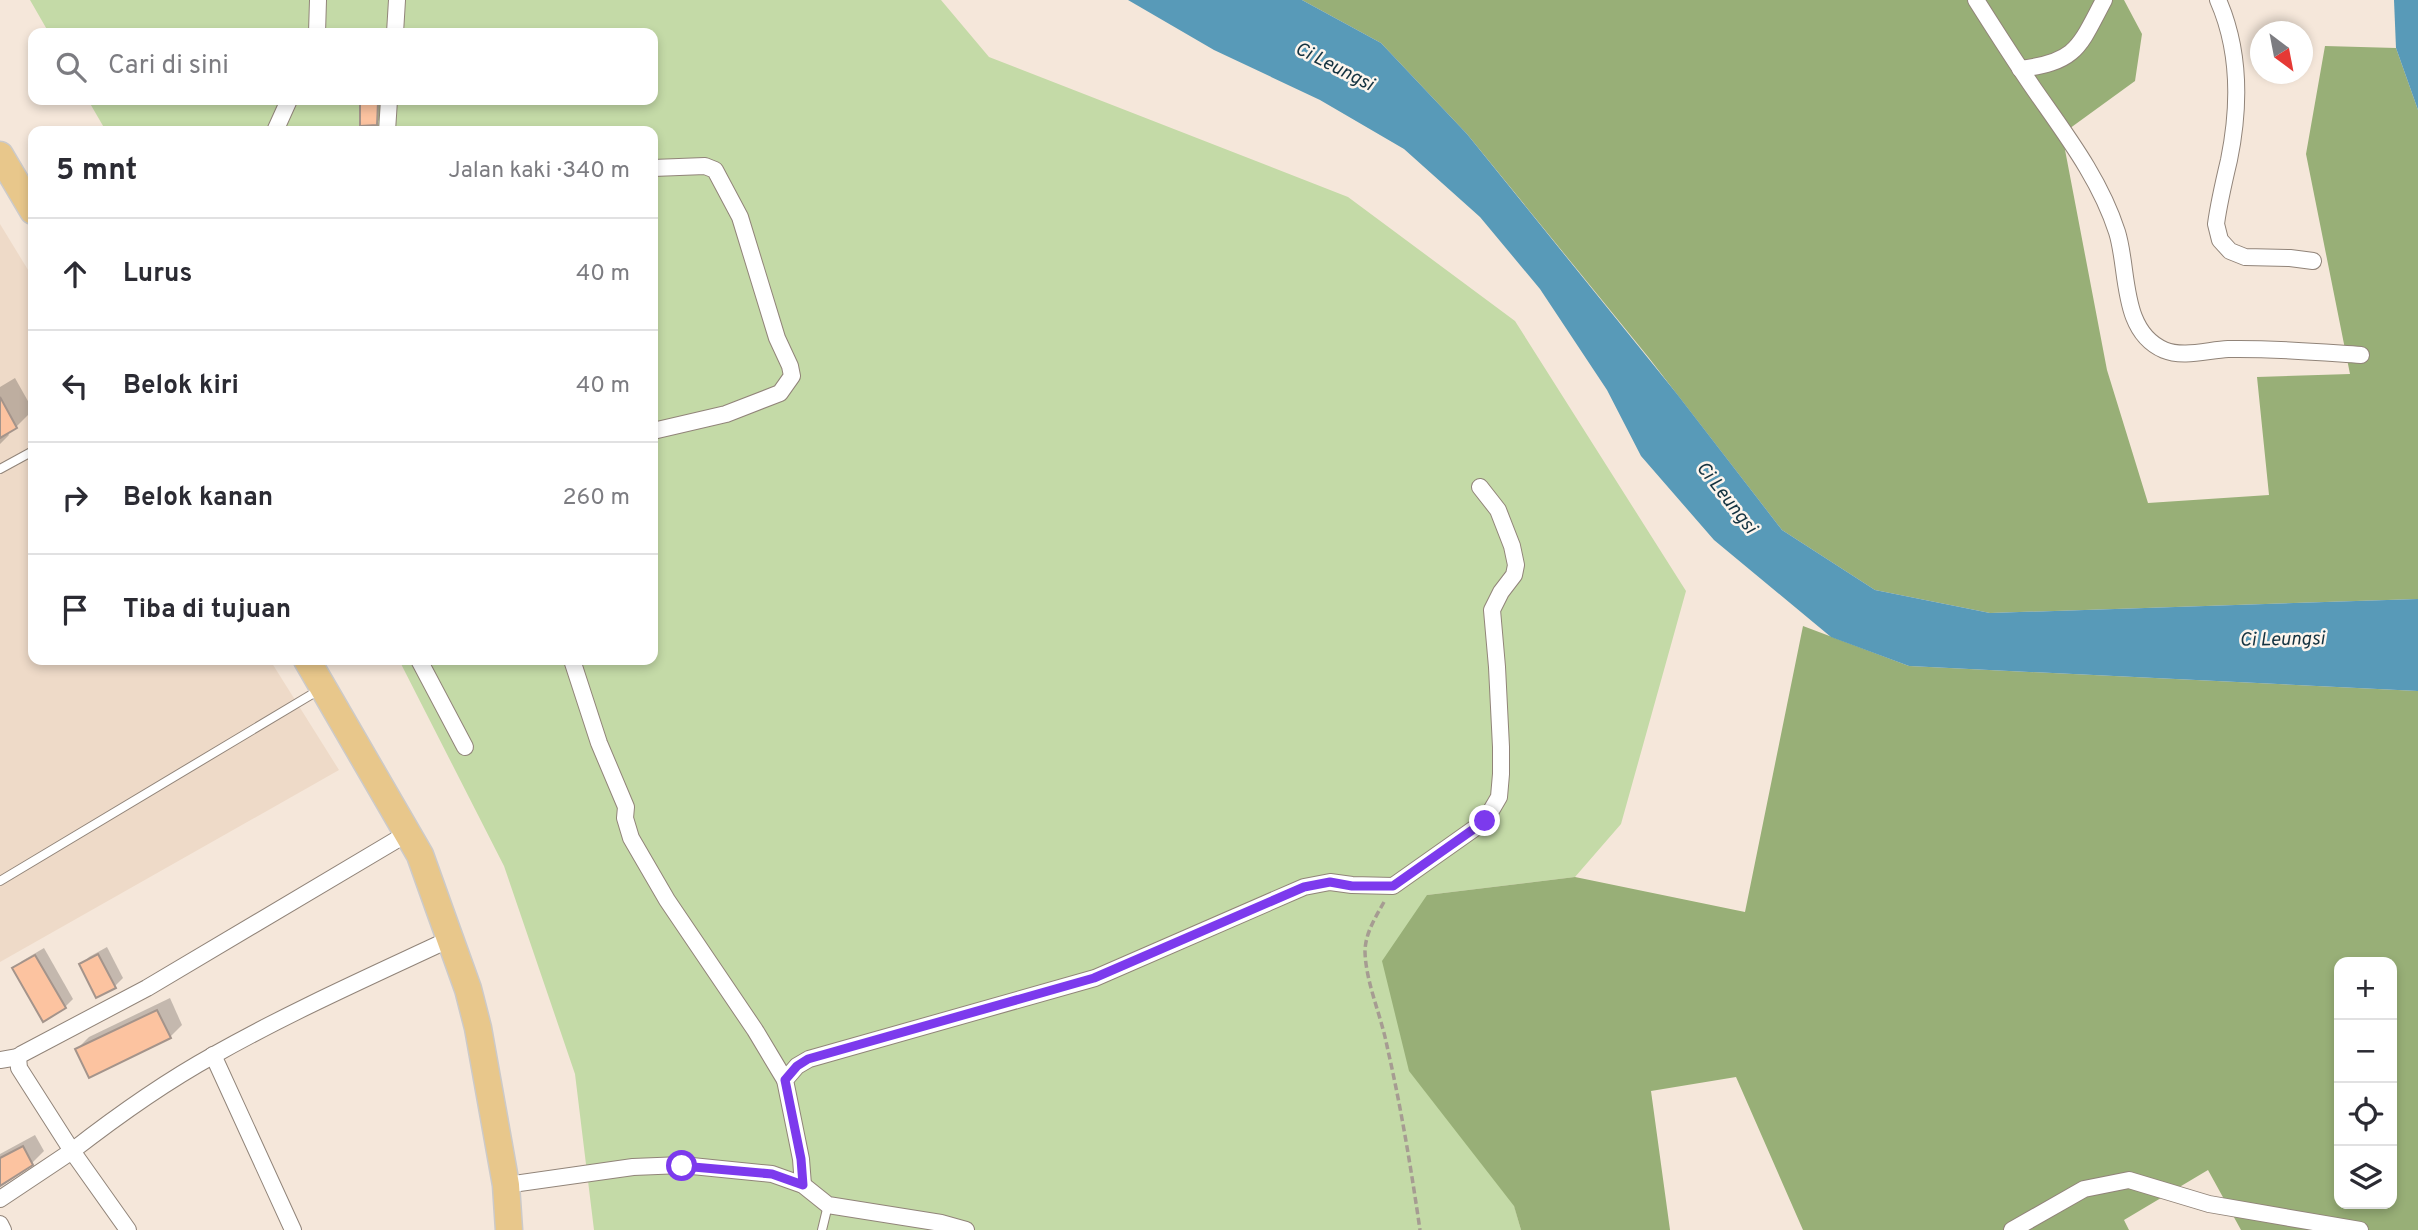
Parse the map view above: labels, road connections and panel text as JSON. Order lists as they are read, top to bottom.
{
  "water": ["Ci Leungsi"],
  "north": "bottom right",
  "page": {
    "search": "Cari di sini",
    "heading": ["5 mnt", "Jalan kaki · 340 m"],
    "list": [
      ["Lurus", "40 m"],
      ["Belok kiri", "40 m"],
      ["Belok kanan", "260 m"],
      "Tiba di tujuan"
    ],
    "map_buttons": ["+", "−"]
  }
}
